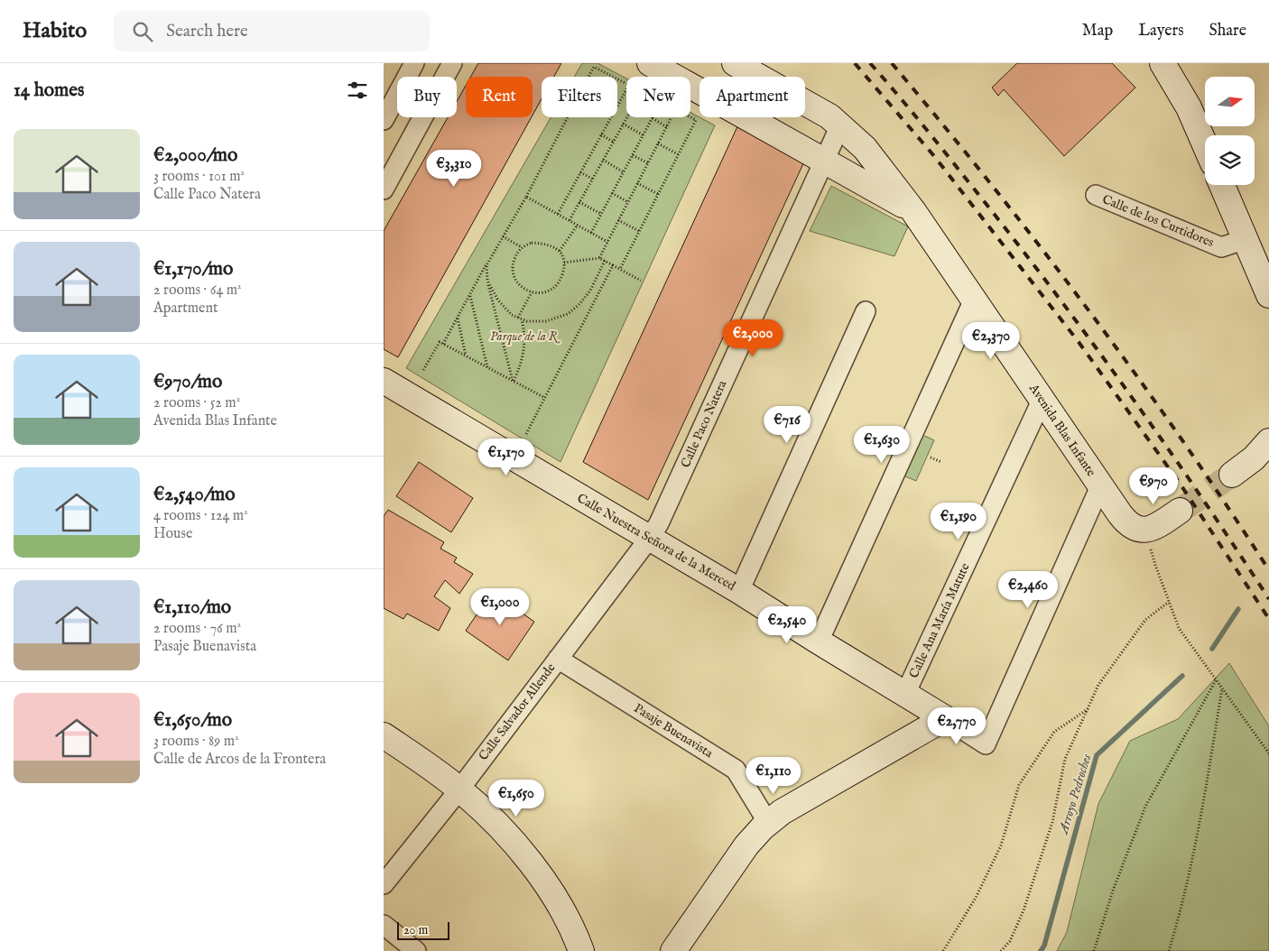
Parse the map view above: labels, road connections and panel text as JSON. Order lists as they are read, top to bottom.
{
  "streets": {
    "street": [
      "Calle de los Curtidores",
      "Calle Paco Natera",
      "Avenida Blas Infante",
      "Calle Nuestra Señora de la Merced",
      "Calle Ana María Matute",
      "Calle Salvador Allende",
      "Pasaje Buenavista"
    ]
  },
  "crossings": [
    ["Calle Paco Natera", "Avenida Blas Infante"],
    ["Calle Paco Natera", "Calle Nuestra Señora de la Merced"],
    ["Calle Paco Natera", "Calle Salvador Allende"],
    ["Avenida Blas Infante", "Calle Nuestra Señora de la Merced"],
    ["Avenida Blas Infante", "Calle Ana María Matute"],
    ["Calle Nuestra Señora de la Merced", "Calle Ana María Matute"],
    ["Calle Nuestra Señora de la Merced", "Calle Salvador Allende"],
    ["Calle Salvador Allende", "Pasaje Buenavista"]
  ],
  "water": ["Arroyo Pedroches"],
  "parks": ["Parque de la R"],
  "scale_bar": "20 m",
  "north": "right",
  "page": {
    "header": "Habito",
    "search": "Search here",
    "nav": ["Map", "Layers", "Share"],
    "heading": "14 homes",
    "chip": [
      "Buy",
      "Rent",
      "Filters",
      "New",
      "Apartment"
    ],
    "list": [
      {
        "name": "€2,000/mo",
        "note": "3 rooms · 101 m² · Calle Paco Natera"
      },
      {
        "name": "€1,170/mo",
        "note": "2 rooms · 64 m² · Apartment"
      },
      {
        "name": "€970/mo",
        "note": "2 rooms · 52 m² · Avenida Blas Infante"
      },
      {
        "name": "€2,540/mo",
        "note": "4 rooms · 124 m² · House"
      },
      {
        "name": "€1,110/mo",
        "note": "2 rooms · 76 m² · Pasaje Buenavista"
      },
      {
        "name": "€1,650/mo",
        "note": "3 rooms · 89 m² · Calle de Arcos de la Frontera"
      }
    ],
    "price": [
      "€3,310",
      "€2,000",
      "€2,370",
      "€716",
      "€1,630",
      "€1,170",
      "€970",
      "€1,190",
      "€2,460",
      "€1,000",
      "€2,540",
      "€2,770",
      "€1,110",
      "€1,650"
    ],
    "scale": "20 m"
  }
}
